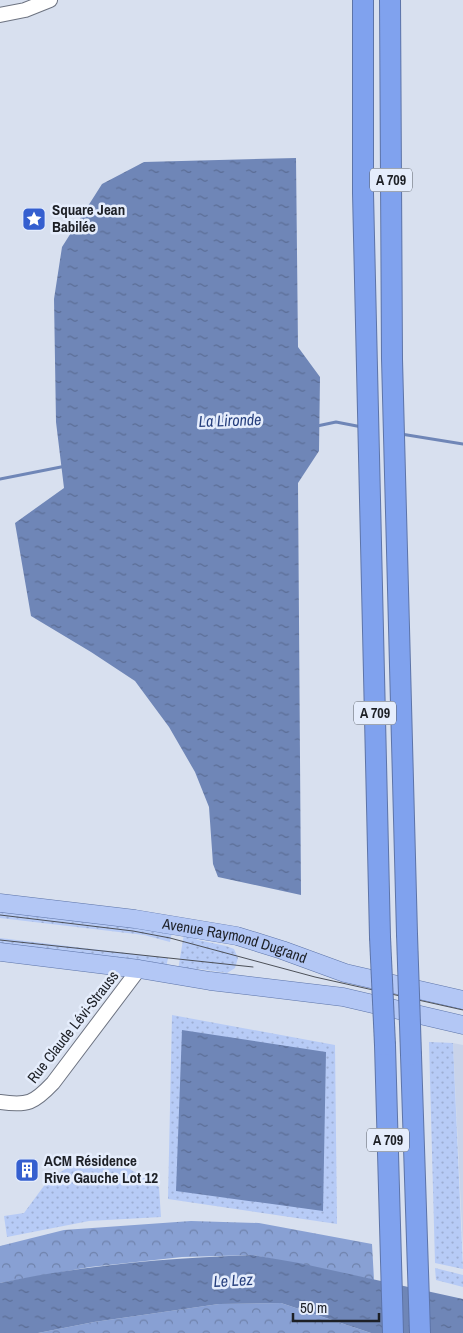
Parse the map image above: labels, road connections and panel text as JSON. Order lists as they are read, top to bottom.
{
  "streets": {
    "highway": ["A 709"],
    "main road": ["Avenue Raymond Dugrand"],
    "street": ["Rue Claude Lévi-Strauss"]
  },
  "water": ["La Lironde", "Le Lez"],
  "places": {
    "place": ["Square Jean Babilée"],
    "building": ["ACM Résidence Rive Gauche Lot 12"]
  },
  "scale_bar": "50 m"
}
